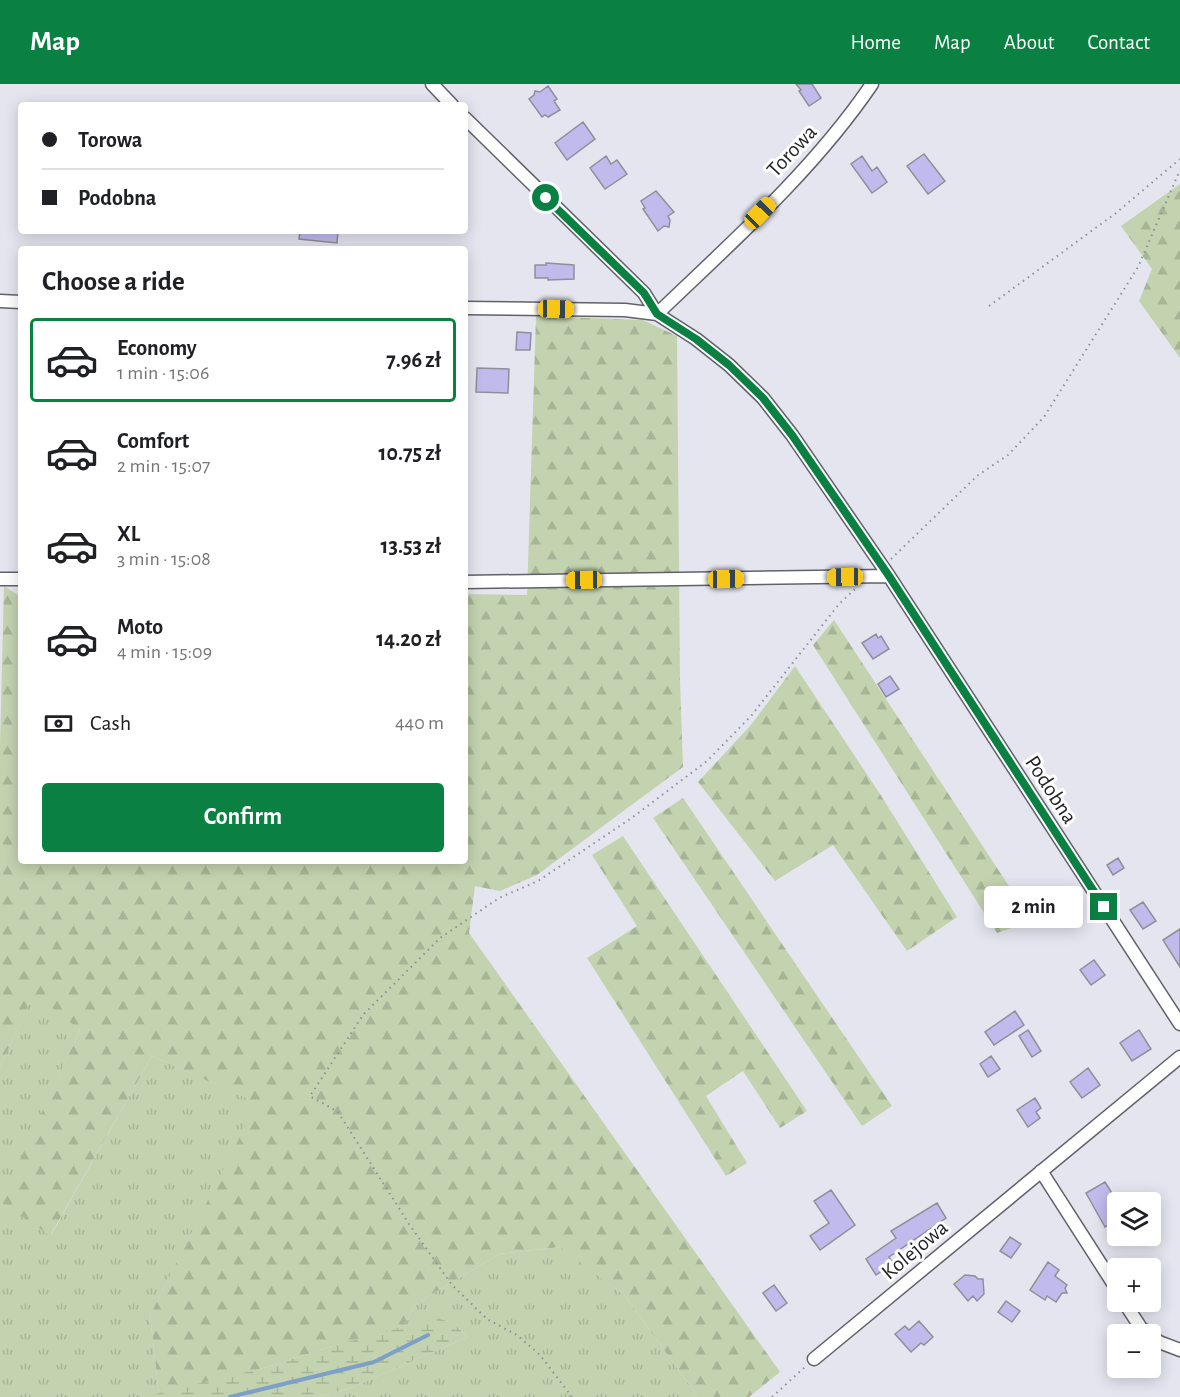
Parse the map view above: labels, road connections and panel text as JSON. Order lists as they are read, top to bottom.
{
  "streets": {
    "street": ["Torowa", "Podobna", "Kolejowa"]
  },
  "crossings": [
    ["Torowa", "Podobna"]
  ],
  "page": {
    "header": "Map",
    "nav": [
      "Home",
      "Map",
      "About",
      "Contact"
    ],
    "banner": ["Torowa", "Podobna"],
    "heading": "Choose a ride",
    "list": [
      {
        "name": "Economy",
        "note": "1 min · 15:06",
        "value": "7.96 zł"
      },
      {
        "name": "Comfort",
        "note": "2 min · 15:07",
        "value": "10.75 zł"
      },
      {
        "name": "XL",
        "note": "3 min · 15:08",
        "value": "13.53 zł"
      },
      {
        "name": "Moto",
        "note": "4 min · 15:09",
        "value": "14.20 zł"
      }
    ],
    "pay": ["Cash", "440 m"],
    "buttons": "Confirm",
    "bubble": "2 min",
    "map_buttons": ["+", "−"]
  }
}
